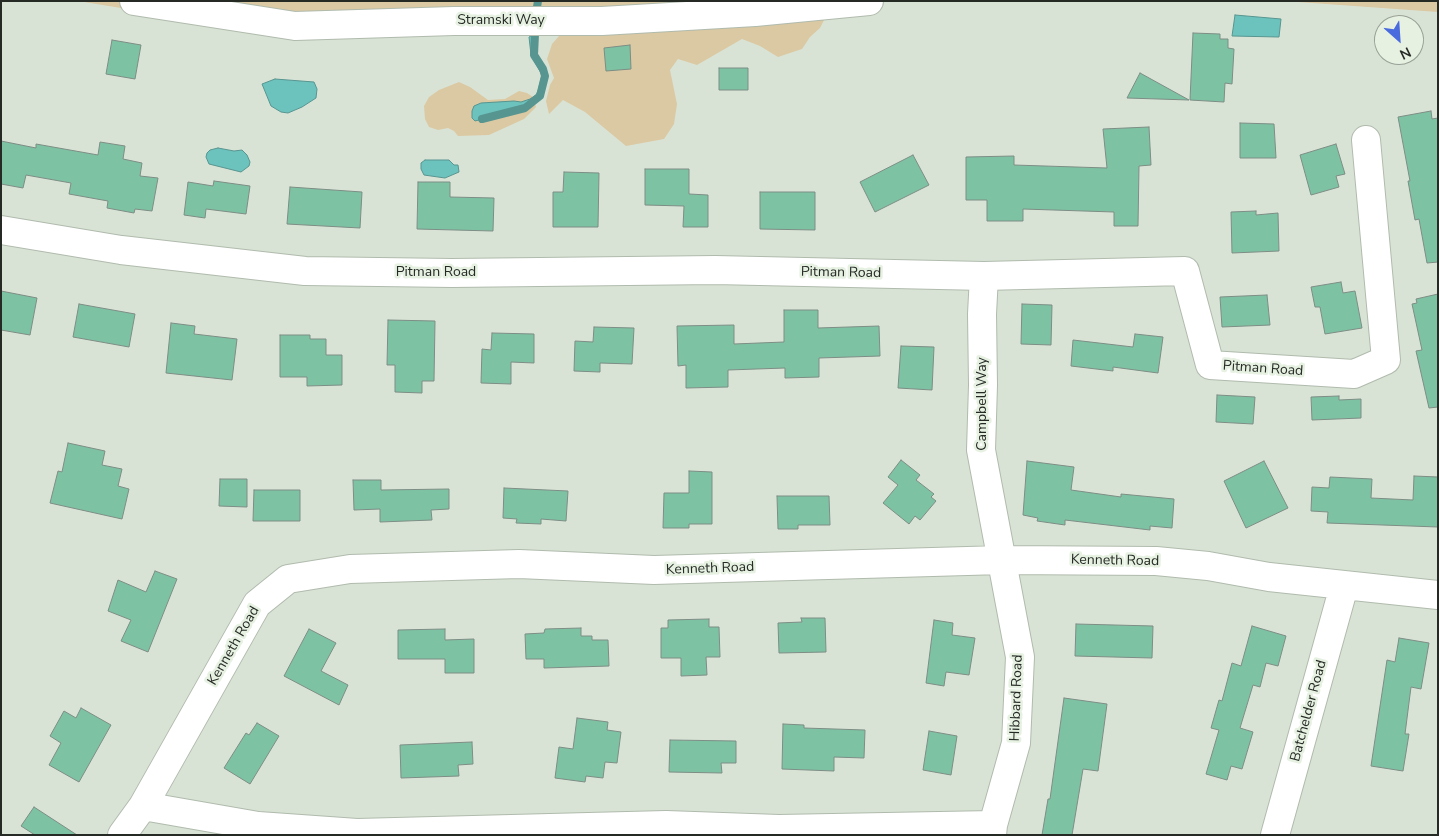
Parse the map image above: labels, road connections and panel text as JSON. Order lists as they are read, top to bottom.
{
  "streets": {
    "street": [
      "Stramski Way",
      "Pitman Road",
      "Campbell Way",
      "Kenneth Road",
      "Hibbard Road",
      "Batchelder Road"
    ]
  },
  "crossings": [
    ["Pitman Road", "Campbell Way"],
    ["Campbell Way", "Kenneth Road"],
    ["Campbell Way", "Hibbard Road"],
    ["Kenneth Road", "Hibbard Road"],
    ["Kenneth Road", "Batchelder Road"]
  ],
  "north": "bottom right"
}
